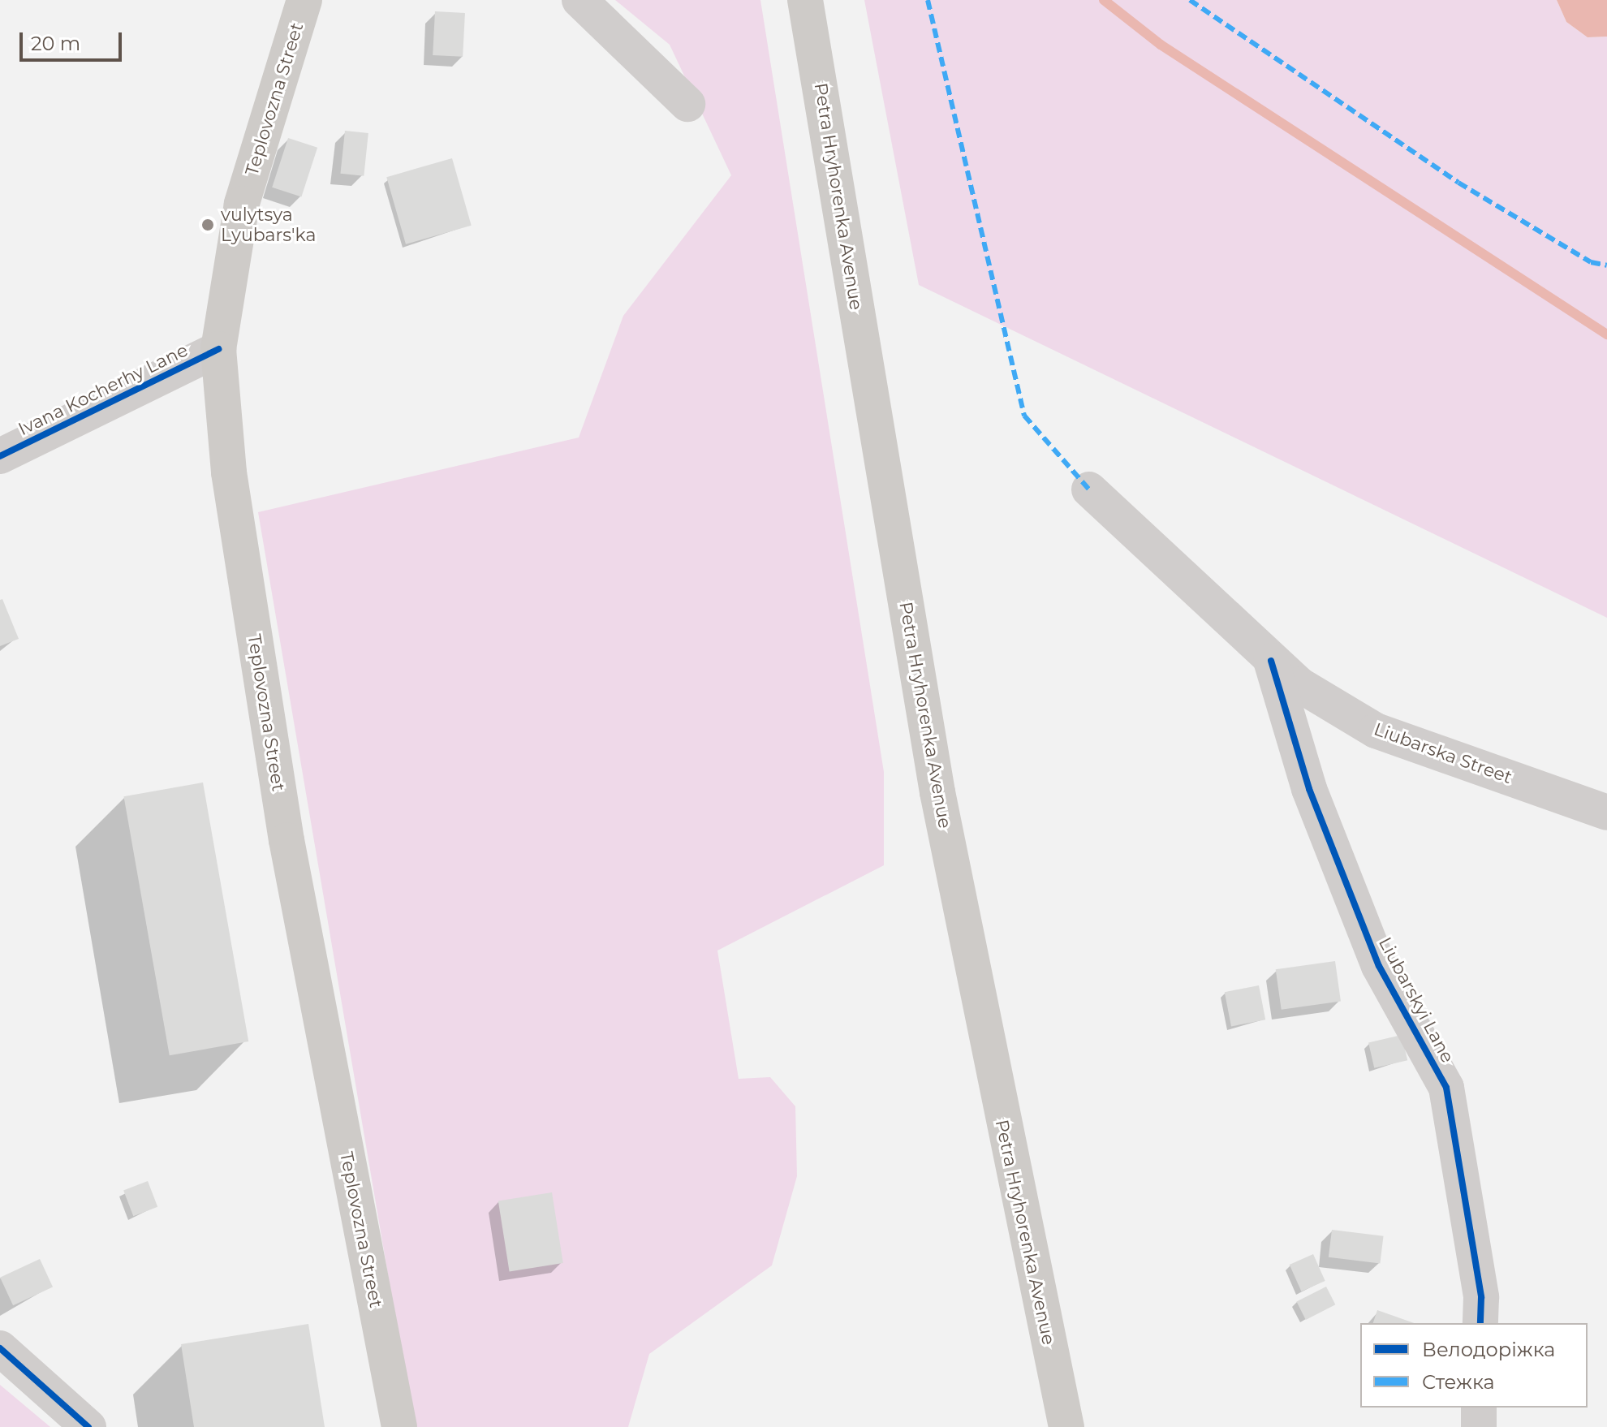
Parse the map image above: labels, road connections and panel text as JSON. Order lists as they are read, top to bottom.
{
  "streets": {
    "main road": ["Teplovozna Street", "Petra Hryhorenka Avenue"],
    "street": ["Ivana Kocherhy Lane", "Liubarska Street", "Liubarskyi Lane"]
  },
  "crossings": [
    ["Teplovozna Street", "Ivana Kocherhy Lane"],
    ["Liubarska Street", "Liubarskyi Lane"]
  ],
  "places": ["vulytsya Lyubarsʹka"],
  "legend": ["Велодоріжка", "Стежка"],
  "scale_bar": "20 m"
}
